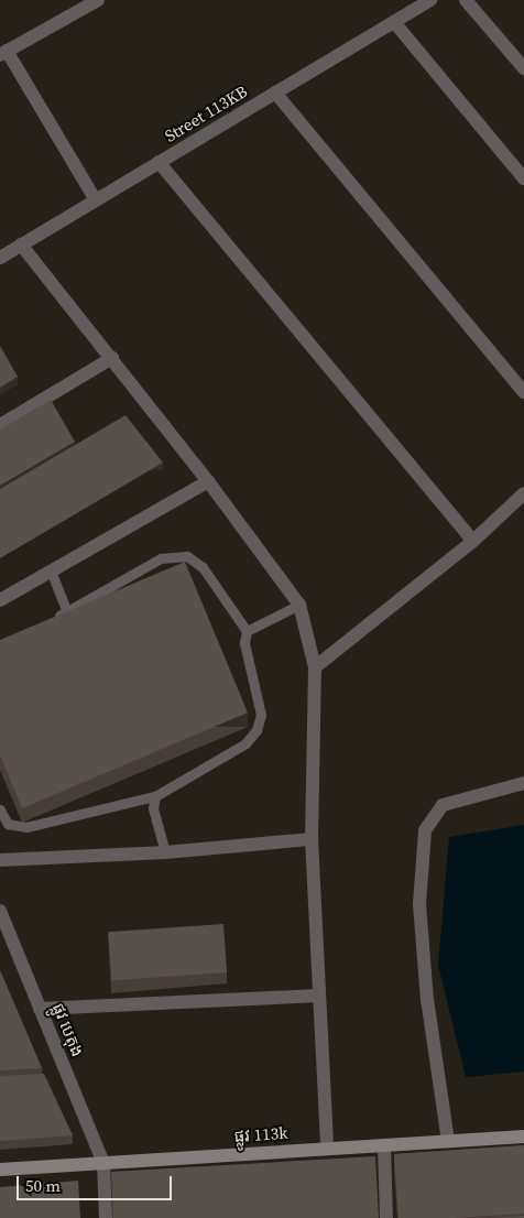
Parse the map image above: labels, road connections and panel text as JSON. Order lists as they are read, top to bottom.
{
  "streets": {
    "street": ["Street 113KB", "ផ្លូវ បេតុង", "ផ្លូវ 113k"]
  },
  "crossings": [
    ["ផ្លូវ បេតុង", "ផ្លូវ 113k"]
  ],
  "scale_bar": "50 m"
}
